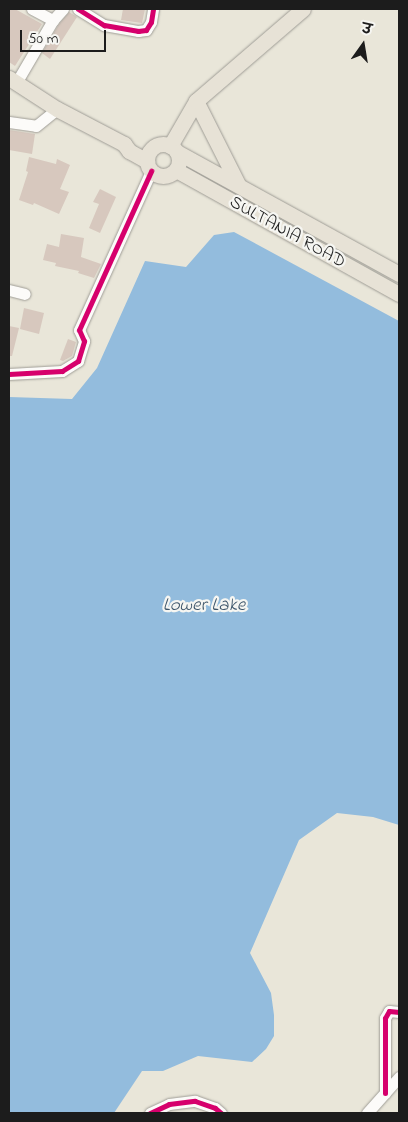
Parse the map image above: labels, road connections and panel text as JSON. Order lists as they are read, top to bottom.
{
  "streets": {
    "main road": ["SULTANIA ROAD"]
  },
  "water": ["Lower Lake"],
  "scale_bar": "50 m",
  "north": "top"
}
